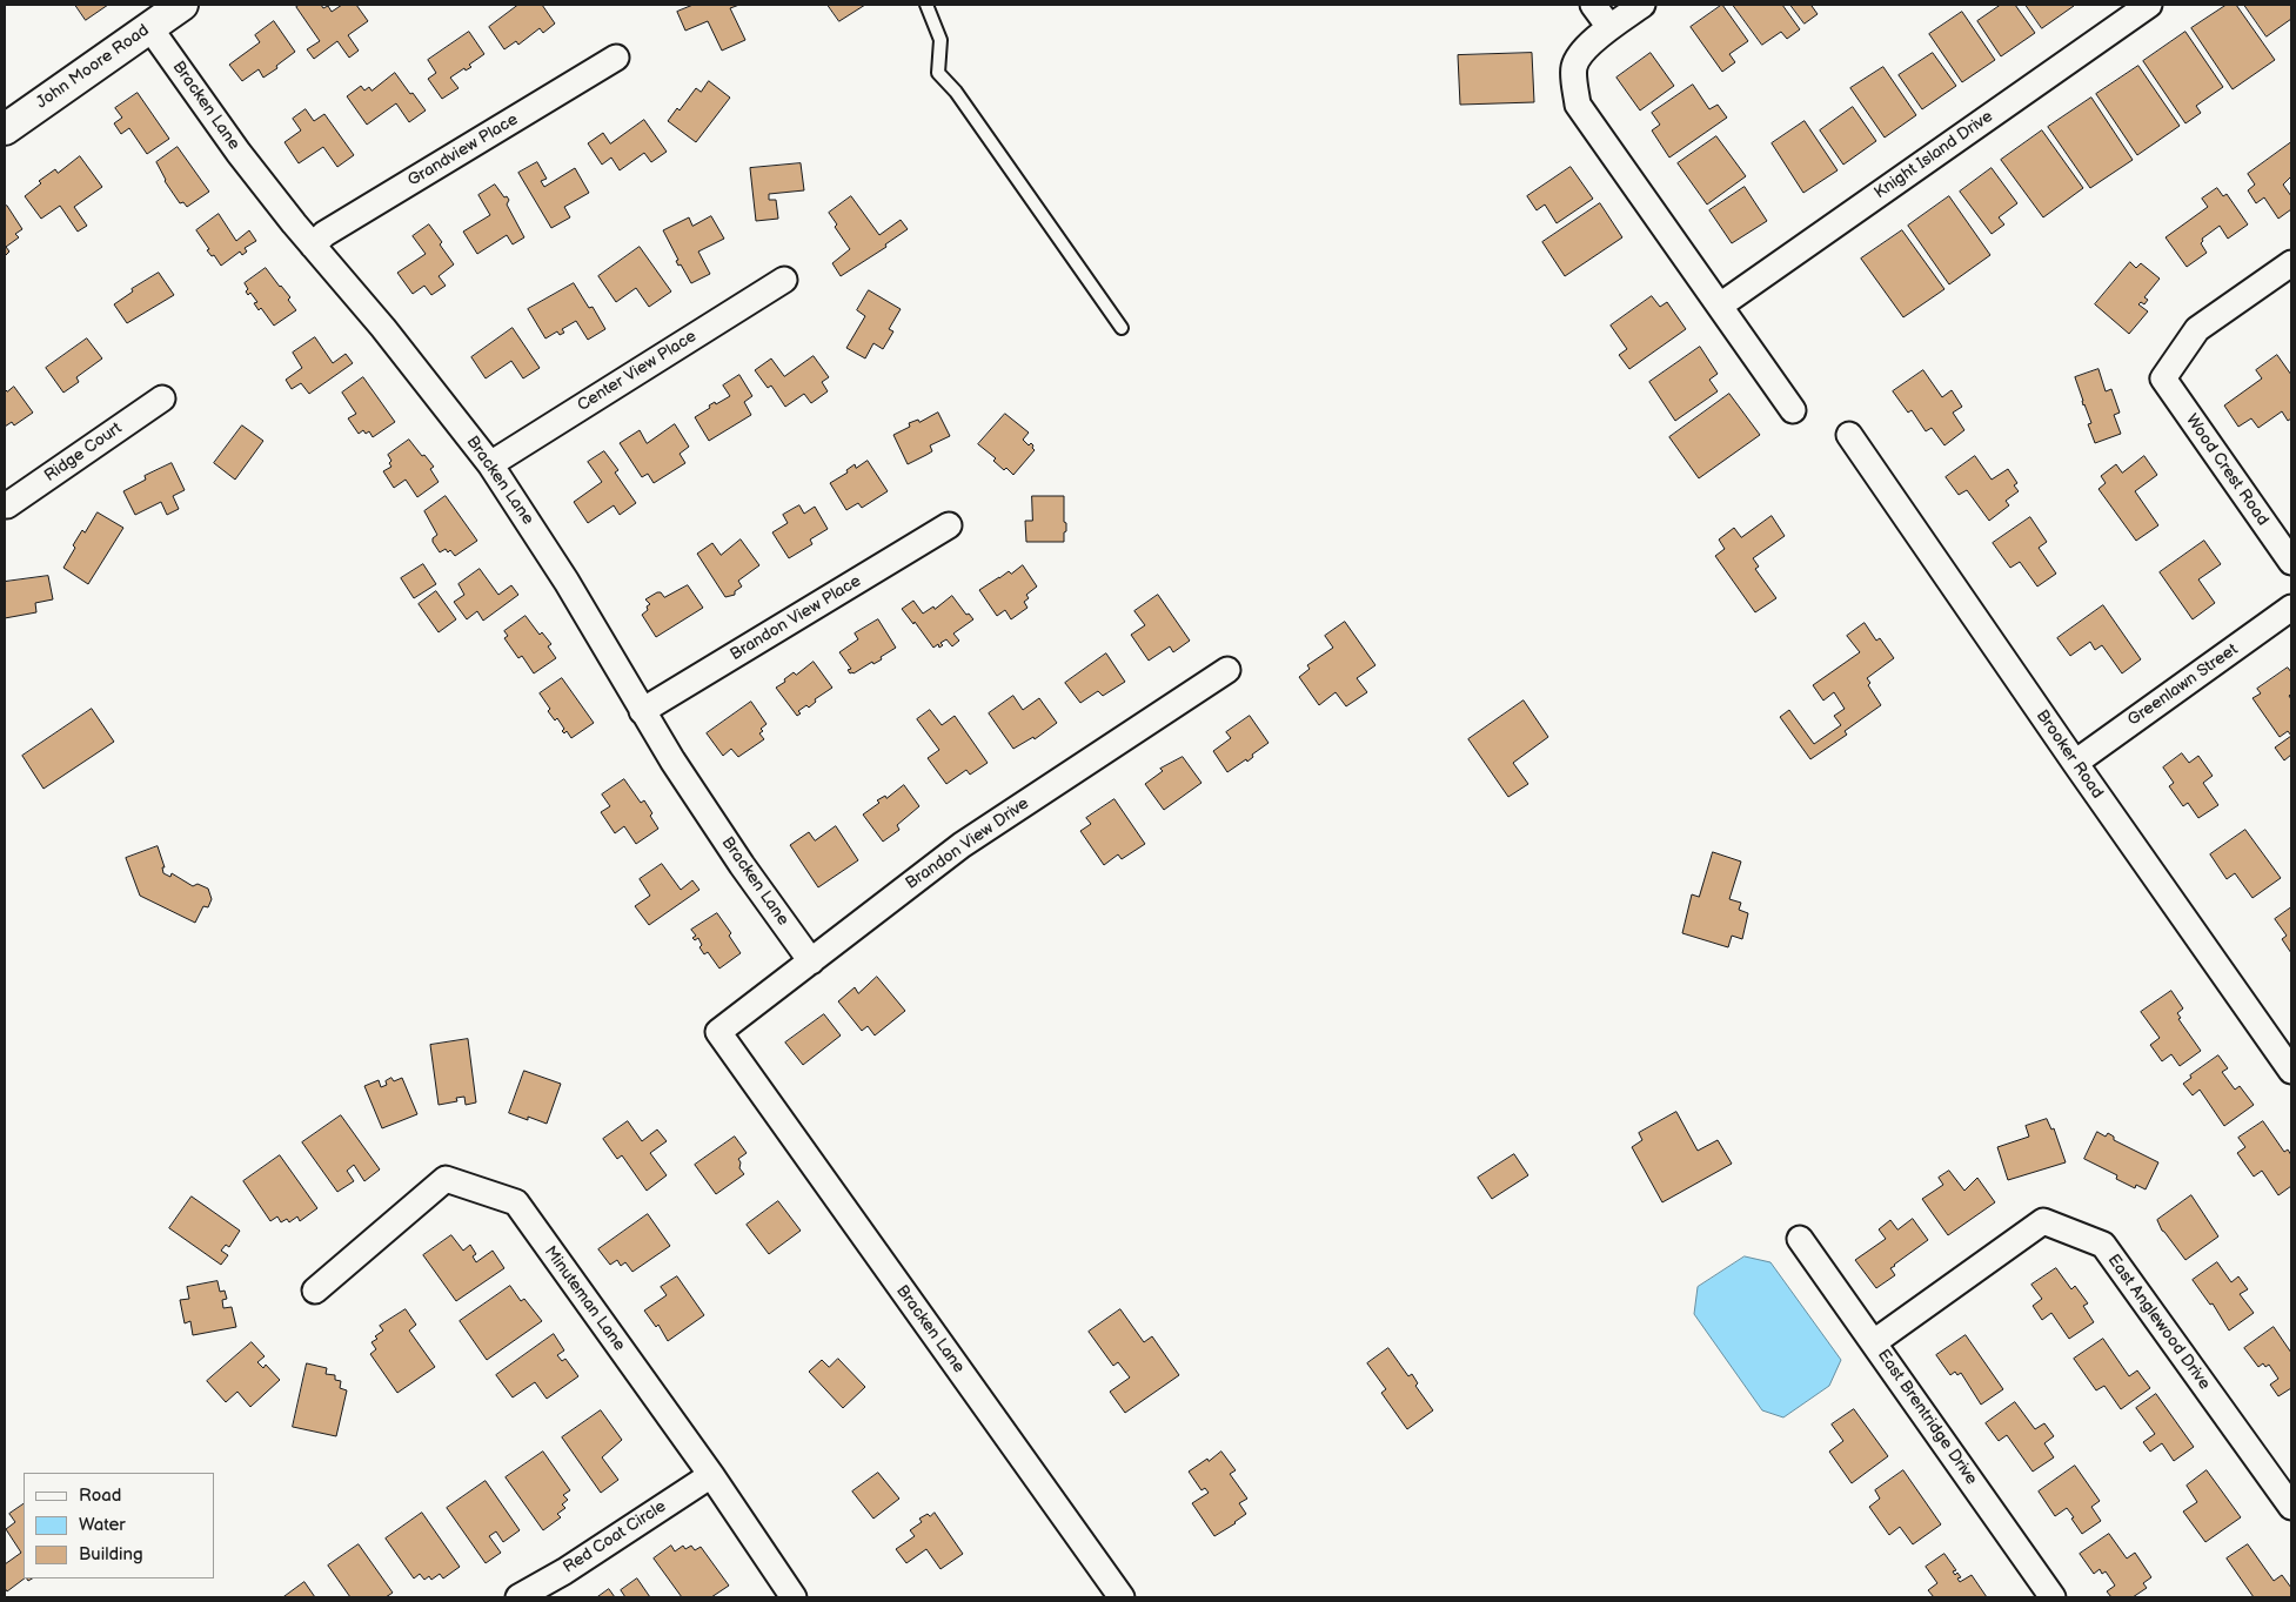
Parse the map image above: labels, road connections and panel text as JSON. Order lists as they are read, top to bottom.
{
  "streets": {
    "street": [
      "John Moore Road",
      "Bracken Lane",
      "Grandview Place",
      "Knight Island Drive",
      "Center View Place",
      "Ridge Court",
      "Wood Crest Road",
      "Brandon View Place",
      "Greenlawn Street",
      "Brooker Road",
      "Brandon View Drive",
      "Minuteman Lane",
      "East Anglewood Drive",
      "East Brentridge Drive",
      "Red Coat Circle"
    ]
  },
  "crossings": [
    ["John Moore Road", "Bracken Lane"],
    ["Bracken Lane", "Grandview Place"],
    ["Bracken Lane", "Center View Place"],
    ["Bracken Lane", "Brandon View Place"],
    ["Bracken Lane", "Brandon View Drive"],
    ["Greenlawn Street", "Brooker Road"],
    ["Minuteman Lane", "Red Coat Circle"],
    ["East Anglewood Drive", "East Brentridge Drive"]
  ],
  "legend": ["Road", "Water", "Building"]
}
